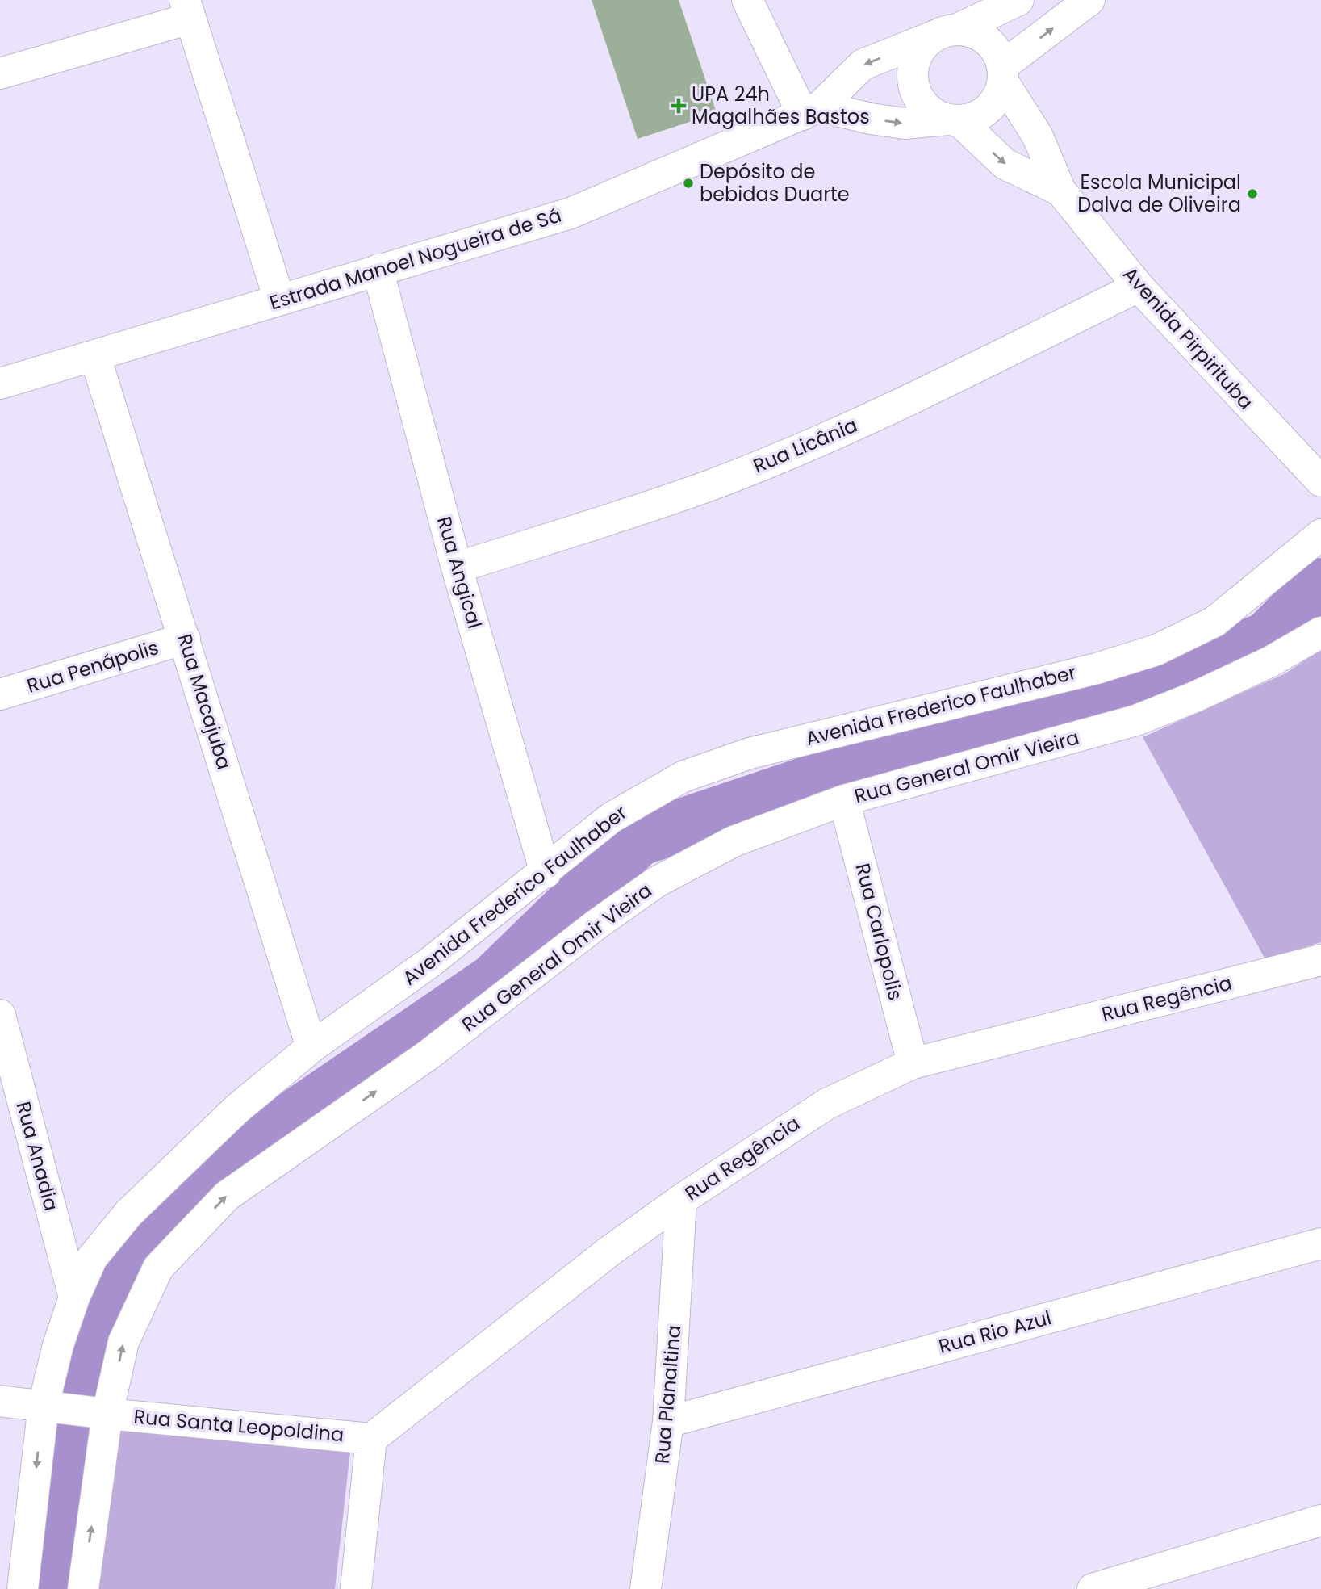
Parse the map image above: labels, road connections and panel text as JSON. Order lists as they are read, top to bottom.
{
  "streets": {
    "street": [
      "Estrada Manoel Nogueira de Sá",
      "Avenida Pirpirituba",
      "Rua Licânia",
      "Rua Angical",
      "Rua Penápolis",
      "Rua Macajuba",
      "Avenida Frederico Faulhaber",
      "Rua General Omir Vieira",
      "Rua Carlopolis",
      "Rua Regência",
      "Rua Anadia",
      "Rua Rio Azul",
      "Rua Planaltina",
      "Rua Santa Leopoldina"
    ]
  },
  "crossings": [
    ["Estrada Manoel Nogueira de Sá", "Avenida Pirpirituba"],
    ["Estrada Manoel Nogueira de Sá", "Rua Angical"],
    ["Estrada Manoel Nogueira de Sá", "Rua Macajuba"],
    ["Avenida Pirpirituba", "Rua Licânia"],
    ["Rua Licânia", "Rua Angical"],
    ["Rua Angical", "Avenida Frederico Faulhaber"],
    ["Rua Penápolis", "Rua Macajuba"],
    ["Rua Macajuba", "Avenida Frederico Faulhaber"],
    ["Avenida Frederico Faulhaber", "Rua Anadia"],
    ["Avenida Frederico Faulhaber", "Rua Santa Leopoldina"],
    ["Rua General Omir Vieira", "Rua Carlopolis"],
    ["Rua General Omir Vieira", "Rua Santa Leopoldina"],
    ["Rua Carlopolis", "Rua Regência"],
    ["Rua Regência", "Rua Planaltina"],
    ["Rua Regência", "Rua Santa Leopoldina"],
    ["Rua Rio Azul", "Rua Planaltina"]
  ],
  "one_way": ["Rua General Omir Vieira"],
  "places": {
    "health": ["UPA 24h Magalhães Bastos"],
    "other": ["Depósito de bebidas Duarte", "Escola Municipal Dalva de Oliveira"]
  }
}
